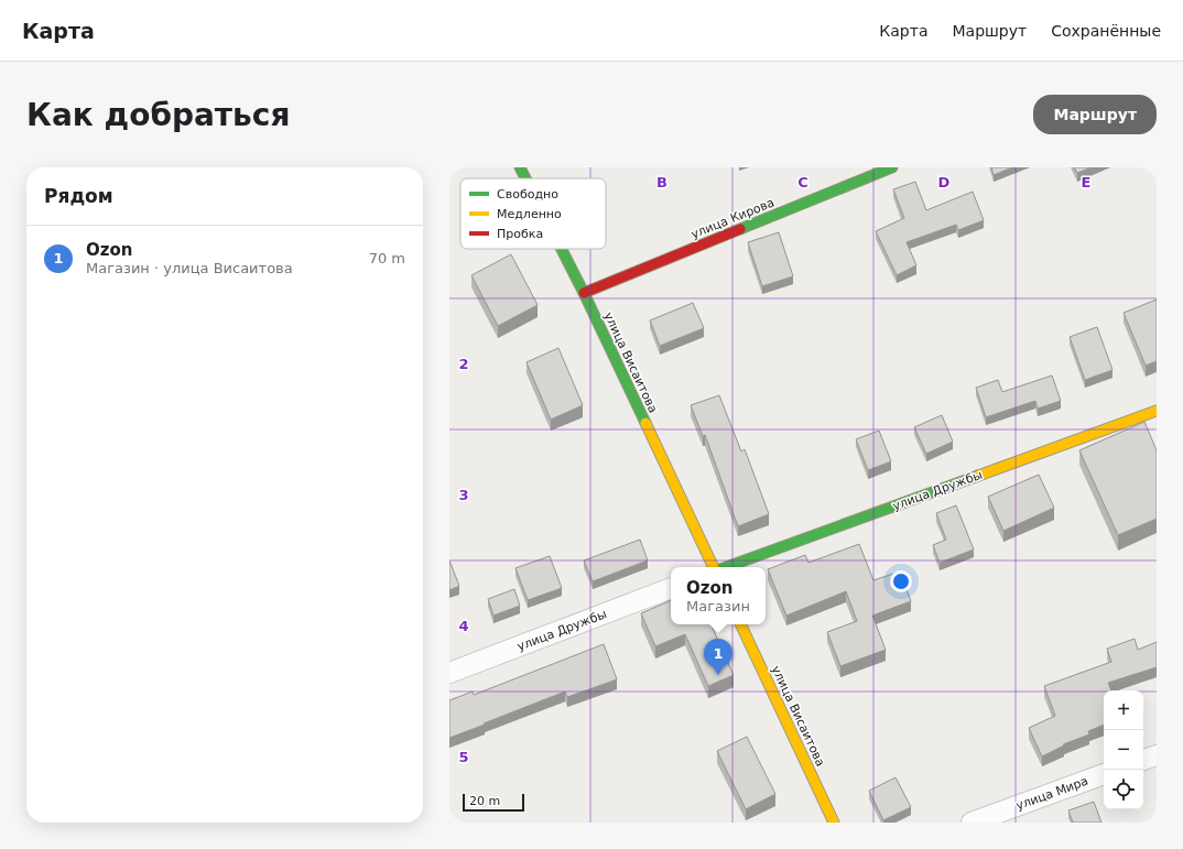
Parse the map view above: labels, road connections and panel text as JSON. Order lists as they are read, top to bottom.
{
  "streets": {
    "street": [
      "улица Кирова",
      "улица Висаитова",
      "улица Дружбы",
      "улица Мира"
    ]
  },
  "crossings": [
    ["улица Кирова", "улица Висаитова"]
  ],
  "legend": ["Свободно", "Медленно", "Пробка"],
  "scale_bar": "20 m",
  "page": {
    "header": "Карта",
    "nav": ["Карта", "Маршрут", "Сохранённые"],
    "buttons": "Маршрут",
    "title": "Как добраться",
    "heading": "Рядом",
    "list": [
      {
        "mark": "1",
        "name": "Ozon",
        "note": "Магазин · улица Висаитова",
        "value": "70 m"
      }
    ],
    "popup": ["Ozon", "Магазин"],
    "pins": "1",
    "map_buttons": ["+", "−"],
    "scale": "20 m"
  },
  "grid": {
    "columns": [
      "B",
      "C",
      "D",
      "E"
    ],
    "rows": [
      "2",
      "3",
      "4",
      "5"
    ]
  }
}
